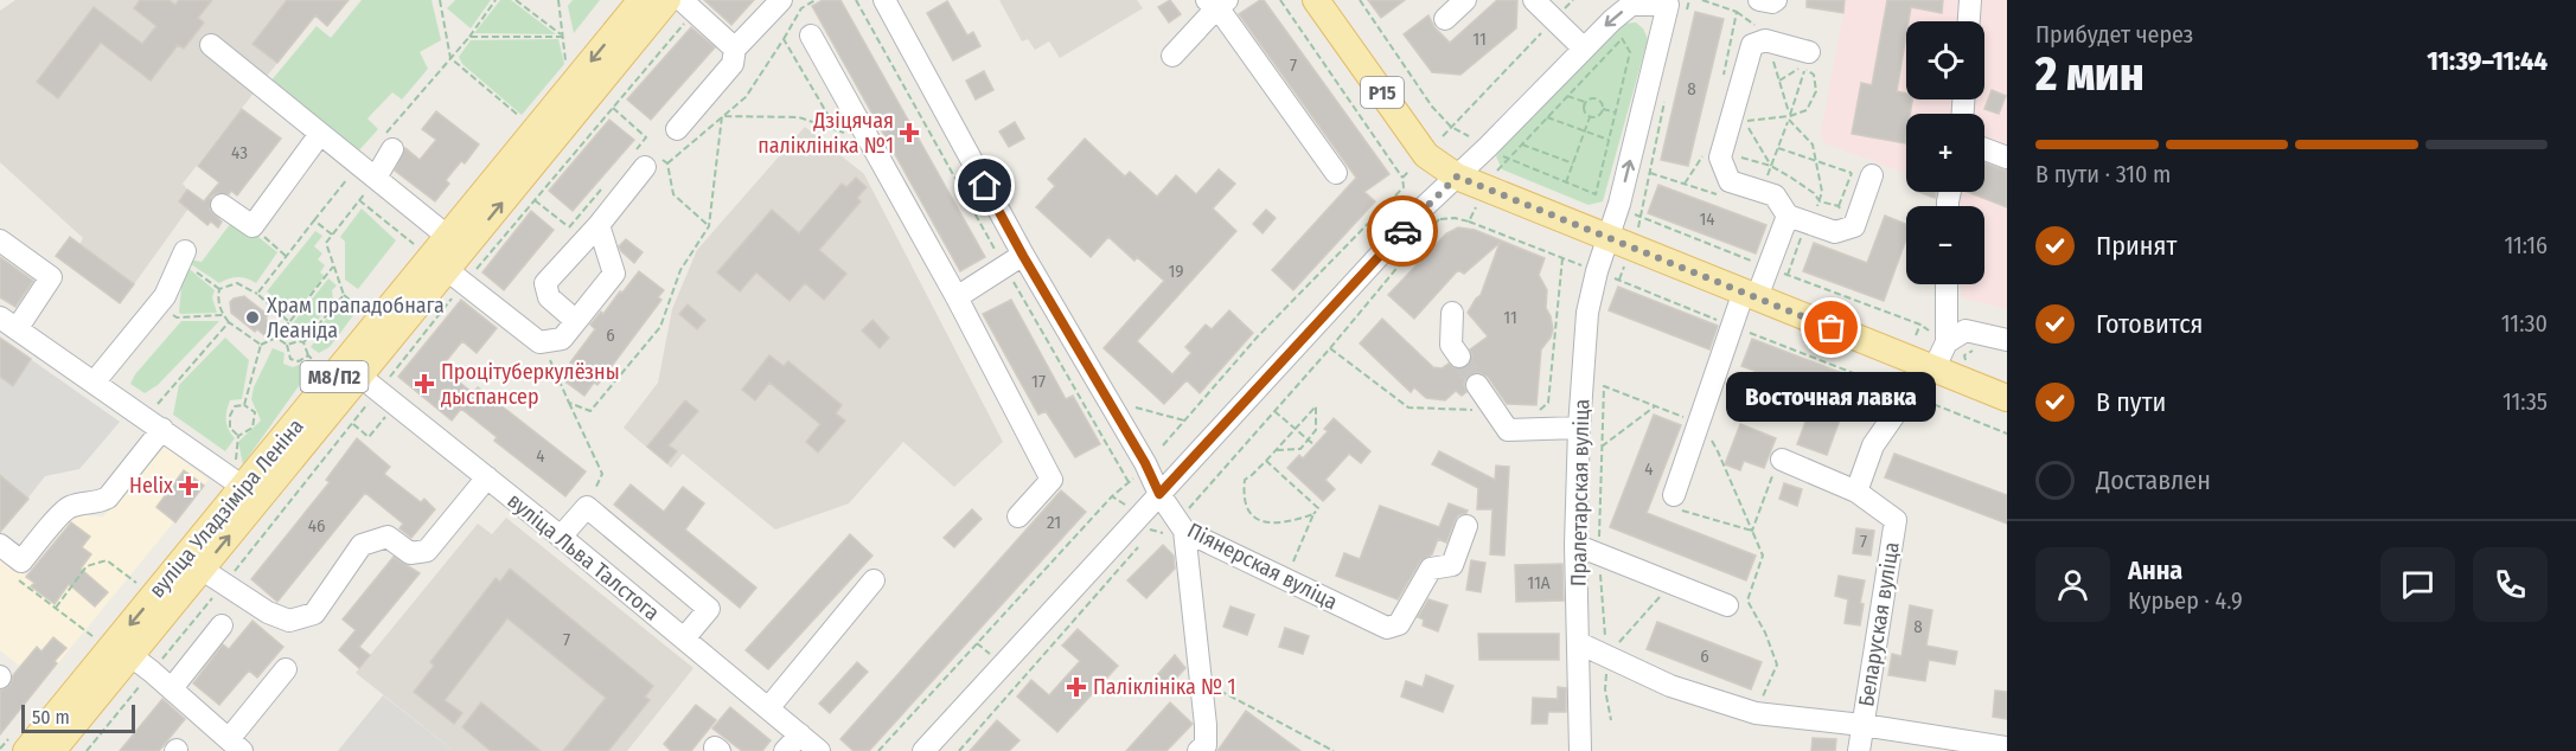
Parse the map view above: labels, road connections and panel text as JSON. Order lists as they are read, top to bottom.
{
  "streets": {
    "main road": ["Р15", "М8/П2", "вуліца Уладзіміра Леніна"],
    "street": [
      "Пралетарская вуліца",
      "вуліца Льва Талстога",
      "Піянерская вуліца",
      "Беларуская вуліца"
    ]
  },
  "crossings": [
    ["Р15", "Пралетарская вуліца"],
    ["вуліца Уладзіміра Леніна", "вуліца Льва Талстога"]
  ],
  "places": {
    "health": [
      "Дзіцячая паліклініка №1",
      "Процітуберкулёзны дыспансер",
      "Helix",
      "Паліклініка № 1"
    ],
    "other": ["Храм прападобнага Леаніда", "Восточная лавка"]
  },
  "house_numbers": [
    "11",
    "7",
    "8",
    "43",
    "14",
    "19",
    "11",
    "6",
    "17",
    "4",
    "4",
    "21",
    "46",
    "7",
    "11А",
    "8",
    "7",
    "6"
  ],
  "scale_bar": "50 m",
  "page": {
    "heading": ["2 мин", "Прибудет через", "11:39–11:44"],
    "panel": ["Анна", "Курьер · 4.9"],
    "map_buttons": ["+", "−"],
    "bar": "В пути · 310 m",
    "list": [
      ["Принят", "11:16"],
      ["Готовится", "11:30"],
      ["В пути", "11:35"],
      "Доставлен"
    ],
    "bubble": "Восточная лавка",
    "scale": "50 m"
  }
}
